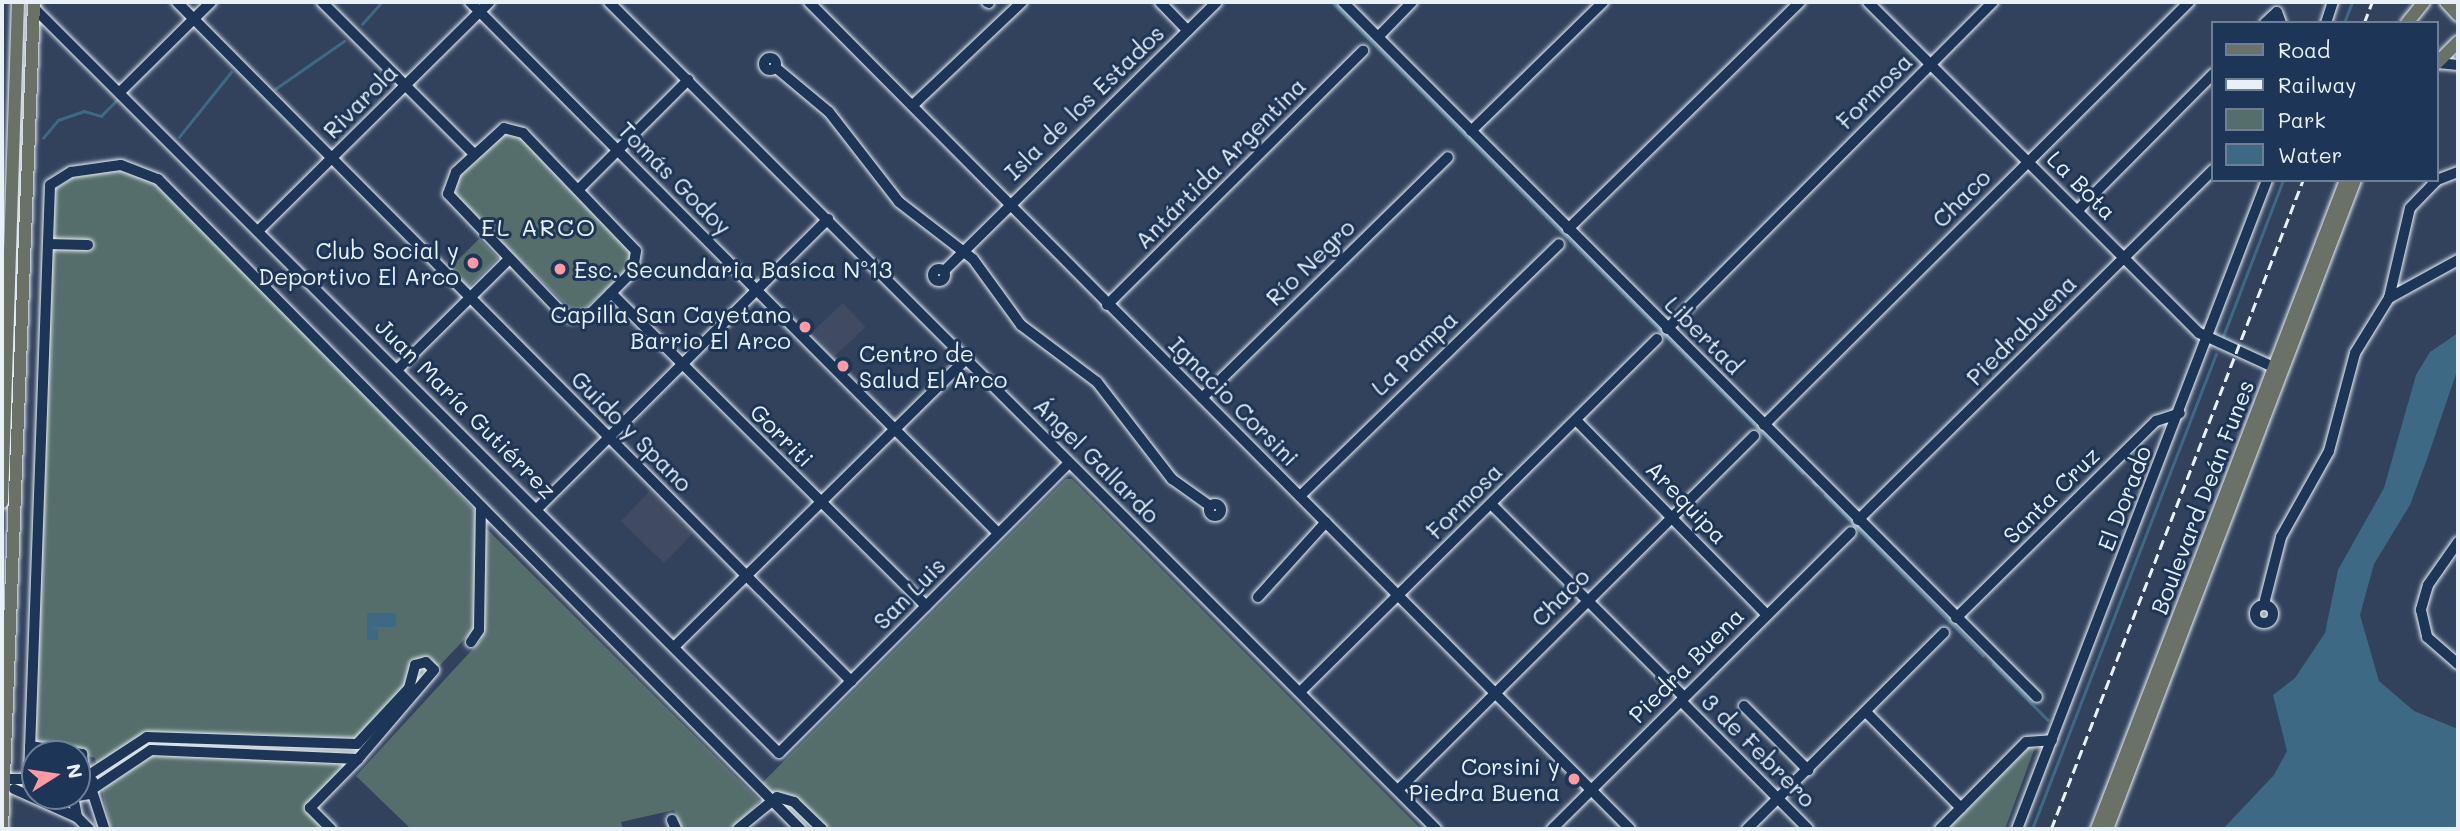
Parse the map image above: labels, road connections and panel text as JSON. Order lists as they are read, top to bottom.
{
  "streets": {
    "main road": ["Boulevard Deán Funes"],
    "street": [
      "Formosa",
      "Rivarola",
      "Isla de los Estados",
      "Antártida Argentina",
      "Tomás Godoy",
      "La Bota",
      "Chaco",
      "Río Negro",
      "Piedrabuena",
      "Libertad",
      "La Pampa",
      "Ignacio Corsini",
      "Juan María Gutiérrez",
      "Guido y Spano",
      "Gorriti",
      "Ángel Gallardo",
      "Santa Cruz",
      "El Dorado",
      "Arequipa",
      "San Luis",
      "Piedra Buena",
      "3 de Febrero"
    ]
  },
  "crossings": [
    ["Formosa", "La Bota"],
    ["Formosa", "Libertad"],
    ["Formosa", "Ignacio Corsini"],
    ["Formosa", "Ángel Gallardo"],
    ["Formosa", "Arequipa"],
    ["Formosa", "3 de Febrero"],
    ["Rivarola", "Tomás Godoy"],
    ["Rivarola", "Juan María Gutiérrez"],
    ["Rivarola", "Guido y Spano"],
    ["Isla de los Estados", "Ignacio Corsini"],
    ["Antártida Argentina", "Ignacio Corsini"],
    ["Tomás Godoy", "San Luis"],
    ["La Bota", "Chaco"],
    ["La Bota", "Piedrabuena"],
    ["La Bota", "Boulevard Deán Funes"],
    ["La Bota", "El Dorado"],
    ["Chaco", "Libertad"],
    ["Chaco", "Ignacio Corsini"],
    ["Chaco", "Ángel Gallardo"],
    ["Chaco", "Arequipa"],
    ["Chaco", "3 de Febrero"],
    ["Río Negro", "Ignacio Corsini"],
    ["Piedrabuena", "Libertad"],
    ["Libertad", "Santa Cruz"],
    ["La Pampa", "Ignacio Corsini"],
    ["Ignacio Corsini", "Piedra Buena"],
    ["Juan María Gutiérrez", "San Luis"],
    ["Guido y Spano", "San Luis"],
    ["Gorriti", "San Luis"],
    ["Ángel Gallardo", "San Luis"],
    ["Santa Cruz", "El Dorado"],
    ["Arequipa", "Piedra Buena"],
    ["Piedra Buena", "3 de Febrero"]
  ],
  "districts": ["EL ARCO"],
  "places": [
    "Club Social y Deportivo El Arco",
    "Esc. Secundaria Basica Nº13",
    "Capilla San Cayetano Barrio El Arco",
    "Centro de Salud El Arco",
    "Corsini y Piedra Buena"
  ],
  "legend": [
    "Road",
    "Railway",
    "Park",
    "Water"
  ],
  "north": "right"
}
